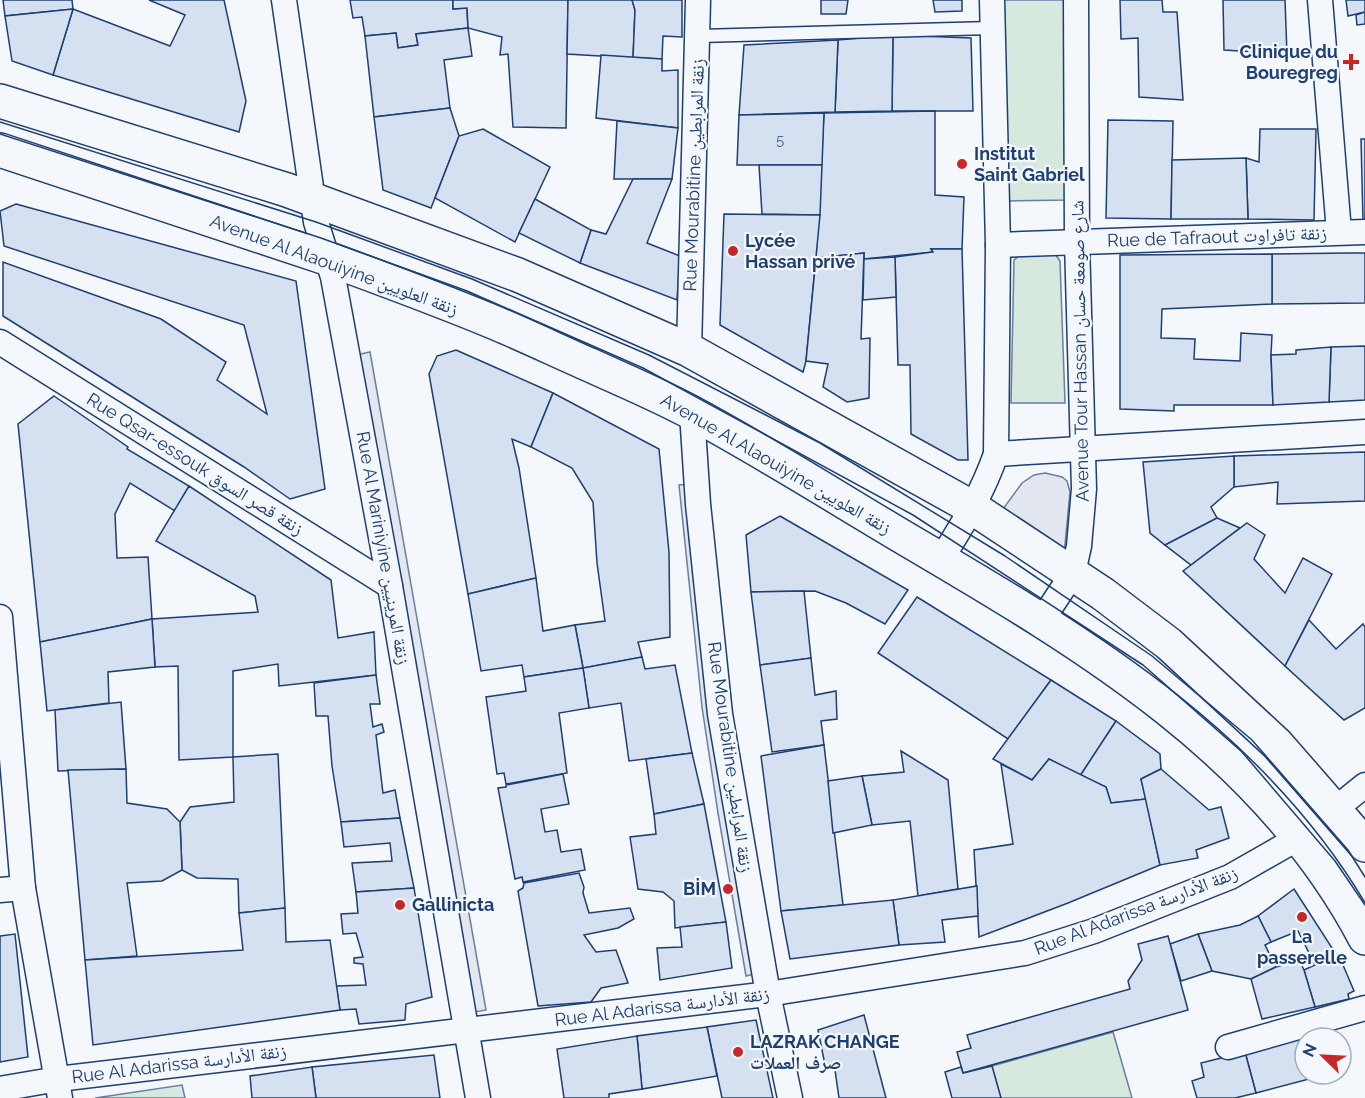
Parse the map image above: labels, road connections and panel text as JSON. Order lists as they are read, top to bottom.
{
  "streets": {
    "main road": ["Avenue Al Alaouiyine زنقة العلويين"],
    "street": [
      "Rue Mourabitine زنقة المرابطين",
      "Rue de Tafraout زنقة تافراوت",
      "Avenue Tour Hassan شارع صومعة حسان",
      "Rue Qsar-essouk زنقة قصر السوق",
      "Rue Al Mariniyine زنقة المرينيين",
      "Rue Al Adarissa زنقة الأدارسة"
    ]
  },
  "crossings": [
    ["Rue Mourabitine زنقة المرابطين", "Avenue Al Alaouiyine زنقة العلويين"],
    ["Rue Mourabitine زنقة المرابطين", "Rue Al Adarissa زنقة الأدارسة"],
    ["Rue de Tafraout زنقة تافراوت", "Avenue Tour Hassan شارع صومعة حسان"],
    ["Avenue Al Alaouiyine زنقة العلويين", "Avenue Tour Hassan شارع صومعة حسان"],
    ["Avenue Al Alaouiyine زنقة العلويين", "Rue Al Mariniyine زنقة المرينيين"],
    ["Avenue Al Alaouiyine زنقة العلويين", "Rue Al Adarissa زنقة الأدارسة"],
    ["Rue Qsar-essouk زنقة قصر السوق", "Rue Al Mariniyine زنقة المرينيين"],
    ["Rue Al Mariniyine زنقة المرينيين", "Rue Al Adarissa زنقة الأدارسة"]
  ],
  "places": {
    "health": ["Clinique du Bouregreg"],
    "other": [
      "Institut Saint Gabriel",
      "Lycée Hassan privé",
      "BİM",
      "Gallinicta",
      "La passerelle",
      "LAZRAK CHANGE صرف العملات"
    ]
  },
  "house_numbers": ["5"],
  "north": "top left"
}
